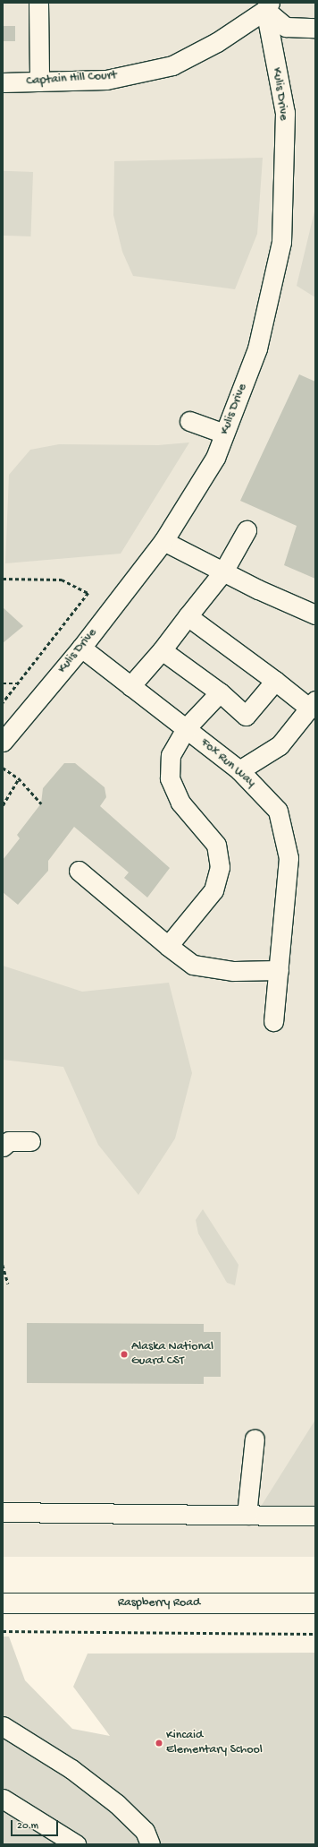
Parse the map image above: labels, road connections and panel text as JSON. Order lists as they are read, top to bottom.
{
  "streets": {
    "main road": ["Raspberry Road"],
    "street": ["Captain Hill Court", "Kulis Drive", "Fox Run Way"]
  },
  "crossings": [
    ["Captain Hill Court", "Kulis Drive"],
    ["Kulis Drive", "Fox Run Way"]
  ],
  "places": ["Alaska National Guard CST", "Kincaid Elementary School"],
  "scale_bar": "20 m"
}
